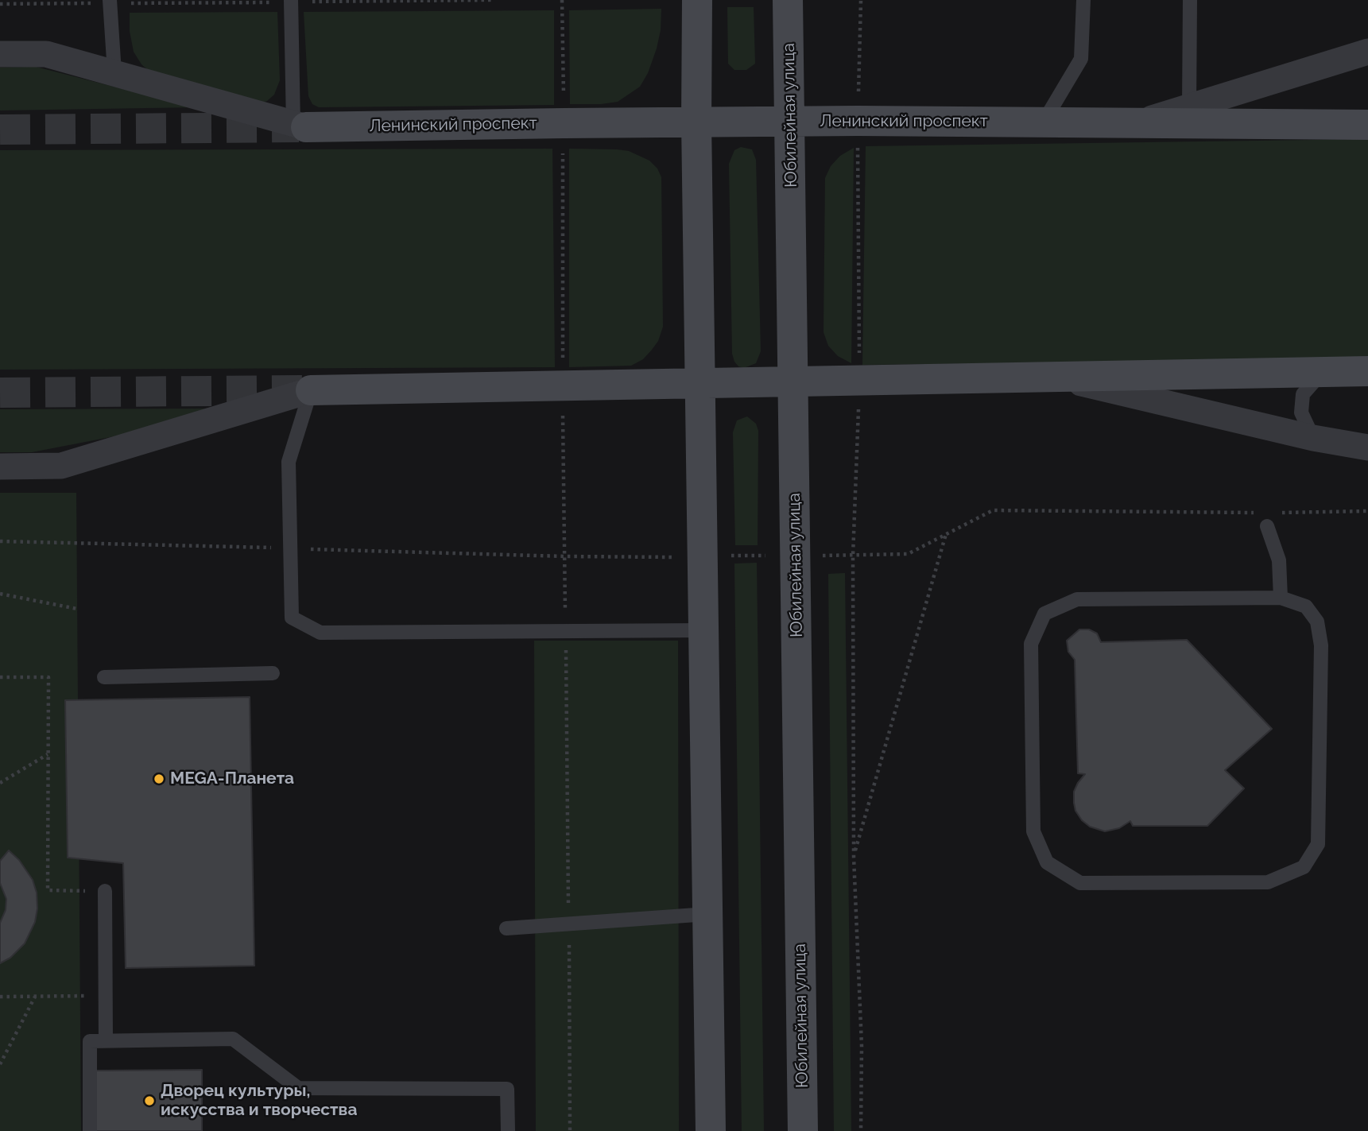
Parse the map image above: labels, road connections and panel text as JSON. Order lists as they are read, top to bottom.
{
  "streets": {
    "main road": ["Юбилейная улица", "Ленинский проспект"]
  },
  "crossings": [
    ["Юбилейная улица", "Ленинский проспект"]
  ],
  "places": ["MEGA-Планета", "Дворец культуры, искусства и творчества"]
}
